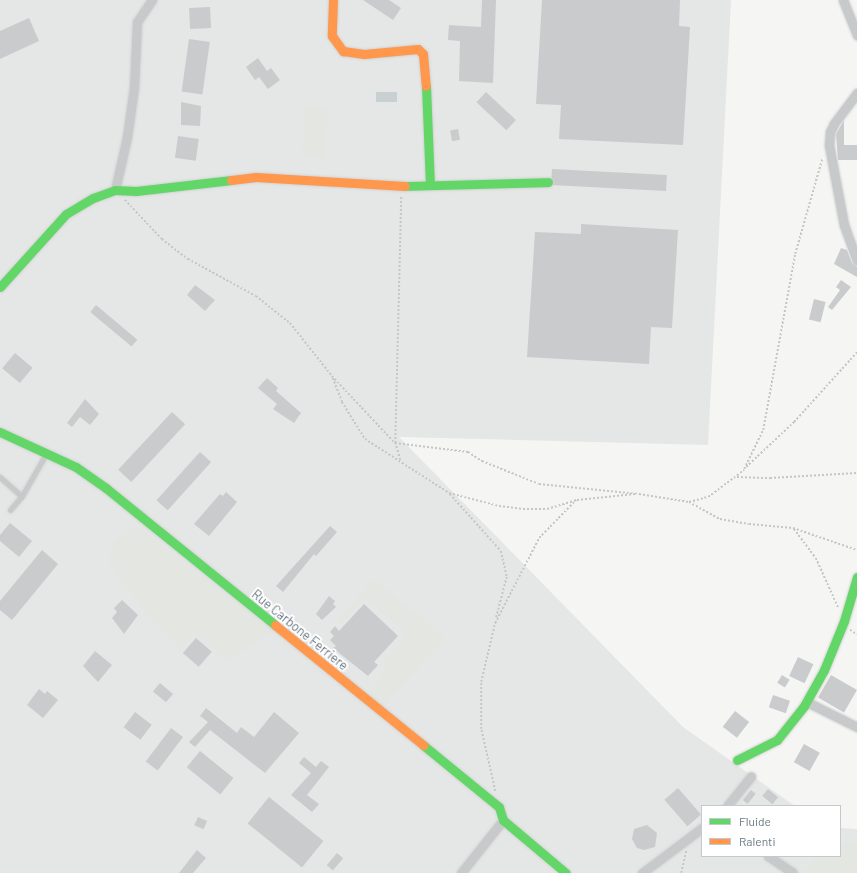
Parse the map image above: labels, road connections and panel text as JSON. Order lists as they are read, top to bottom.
{
  "streets": {
    "street": ["Rue Carbone Ferriere"]
  },
  "legend": ["Fluide", "Ralenti"]
}
